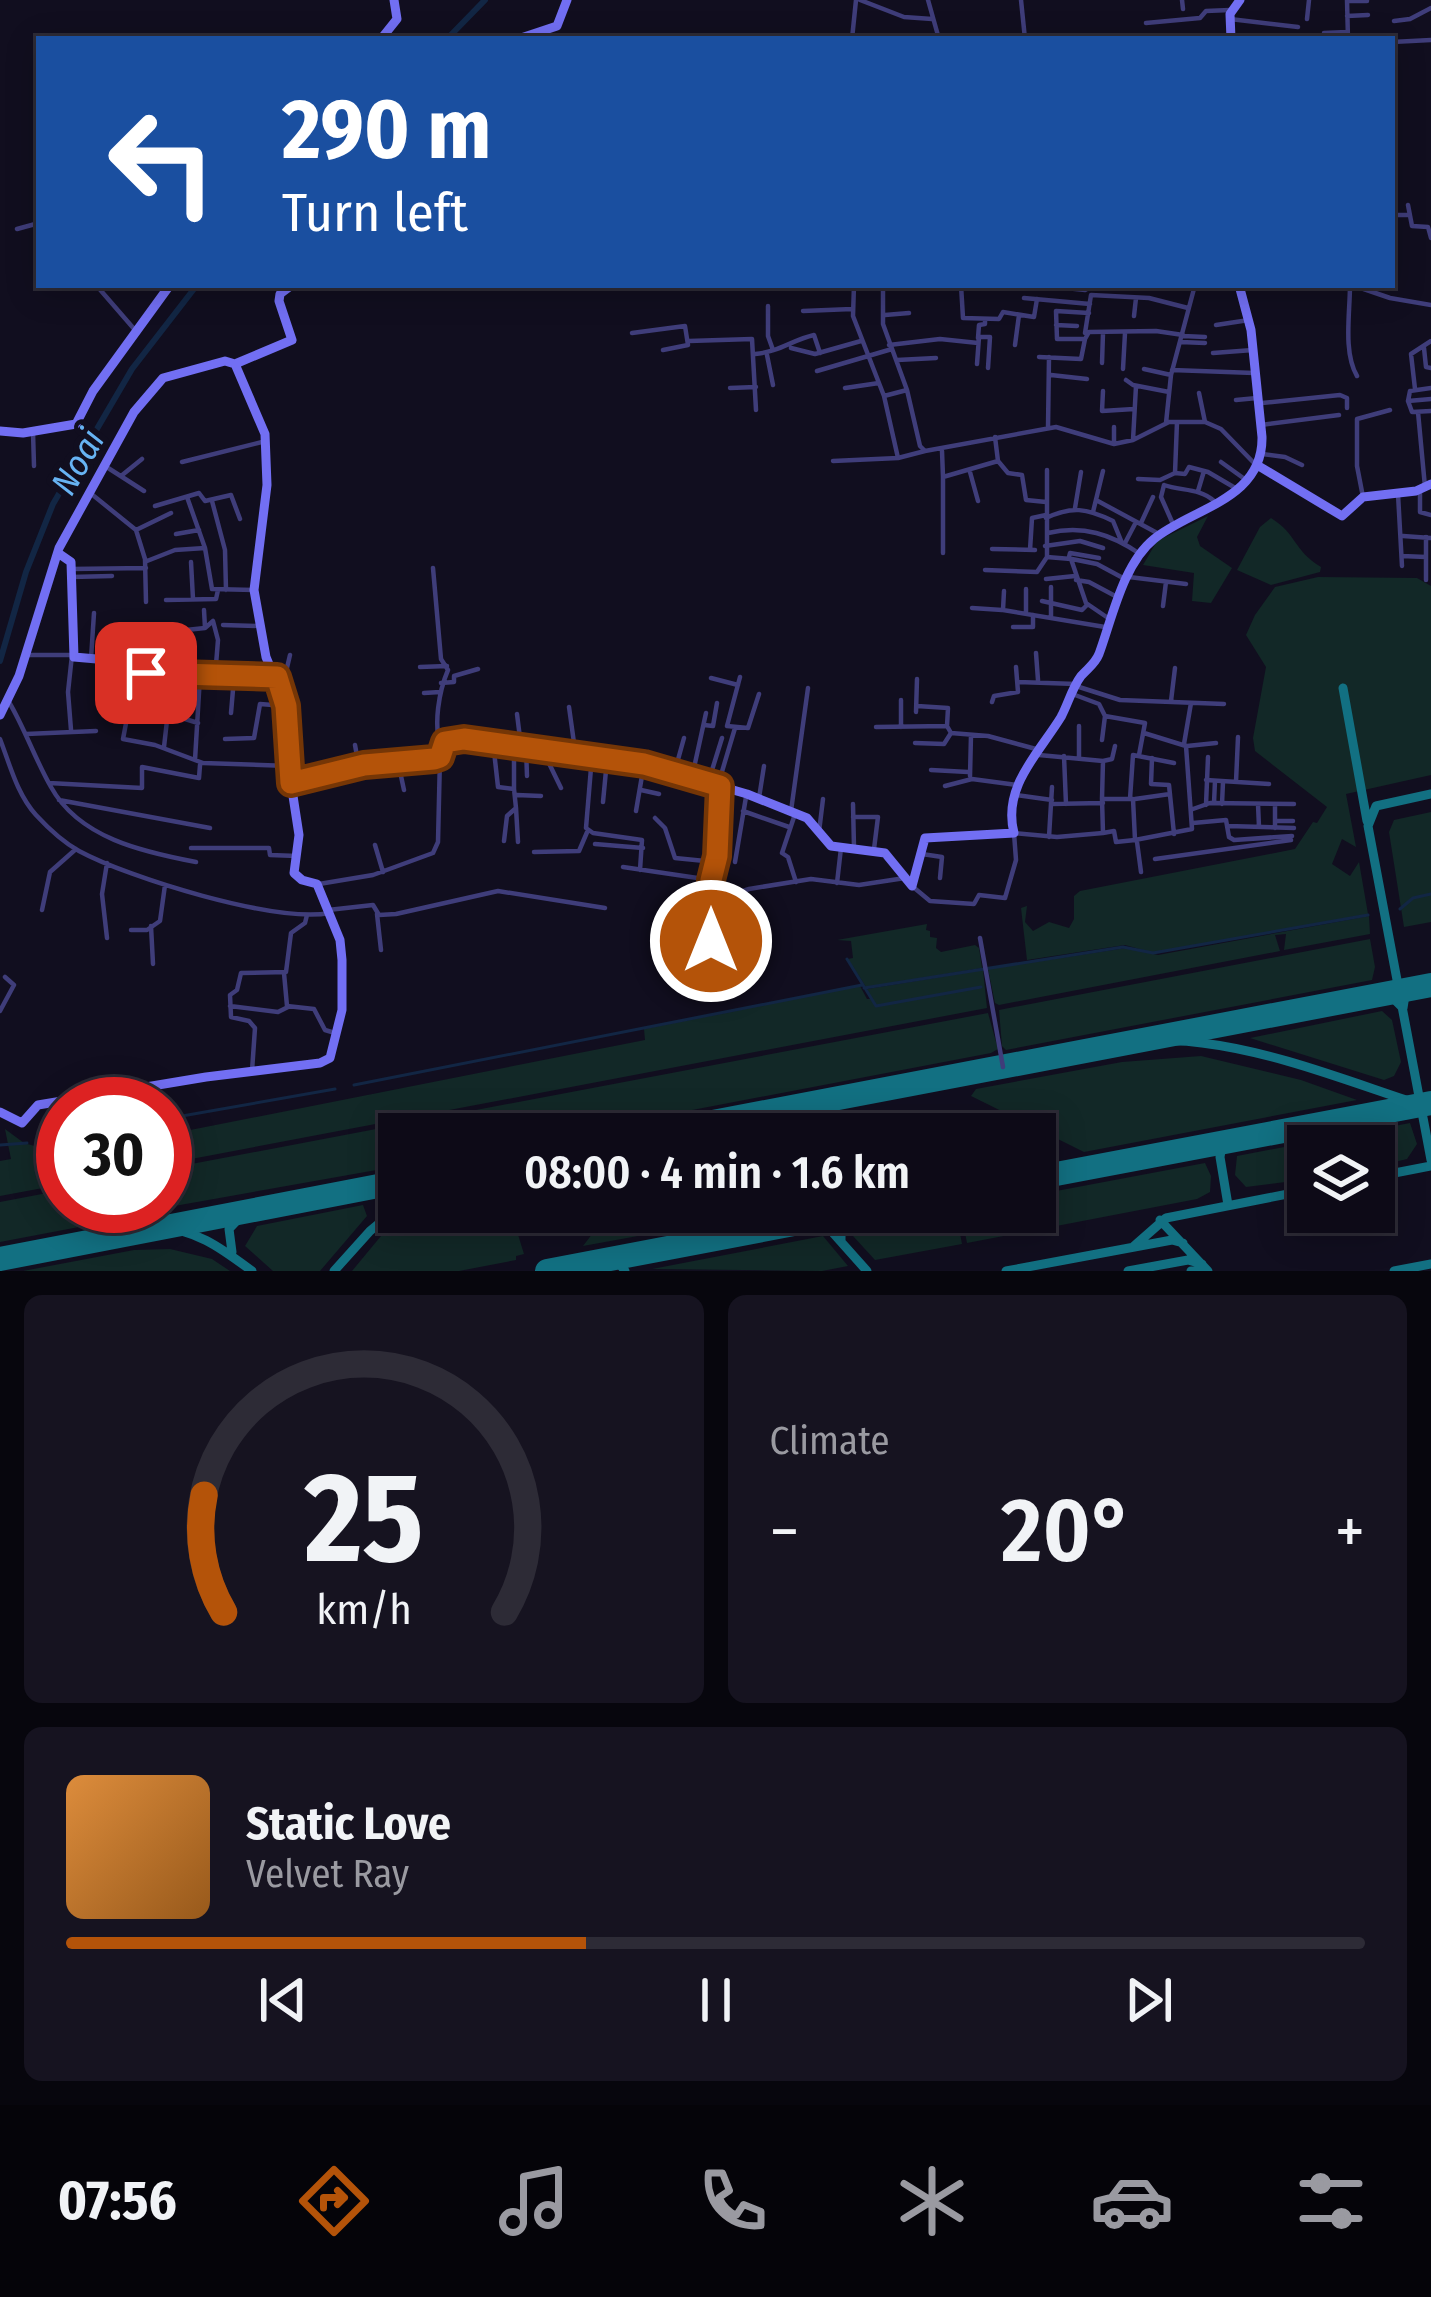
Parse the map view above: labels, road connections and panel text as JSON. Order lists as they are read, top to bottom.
{
  "water": ["Noai"],
  "page": {
    "turn": ["290 m", "Turn left"],
    "limit": "30",
    "trip": "08:00 · 4 min · 1.6 km",
    "tile": "Climate",
    "heat": ["−", "20°", "+"],
    "song": ["Static Love", "Velvet Ray"],
    "tabs": "07:56",
    "gauge": ["25", "km/h"]
  }
}
